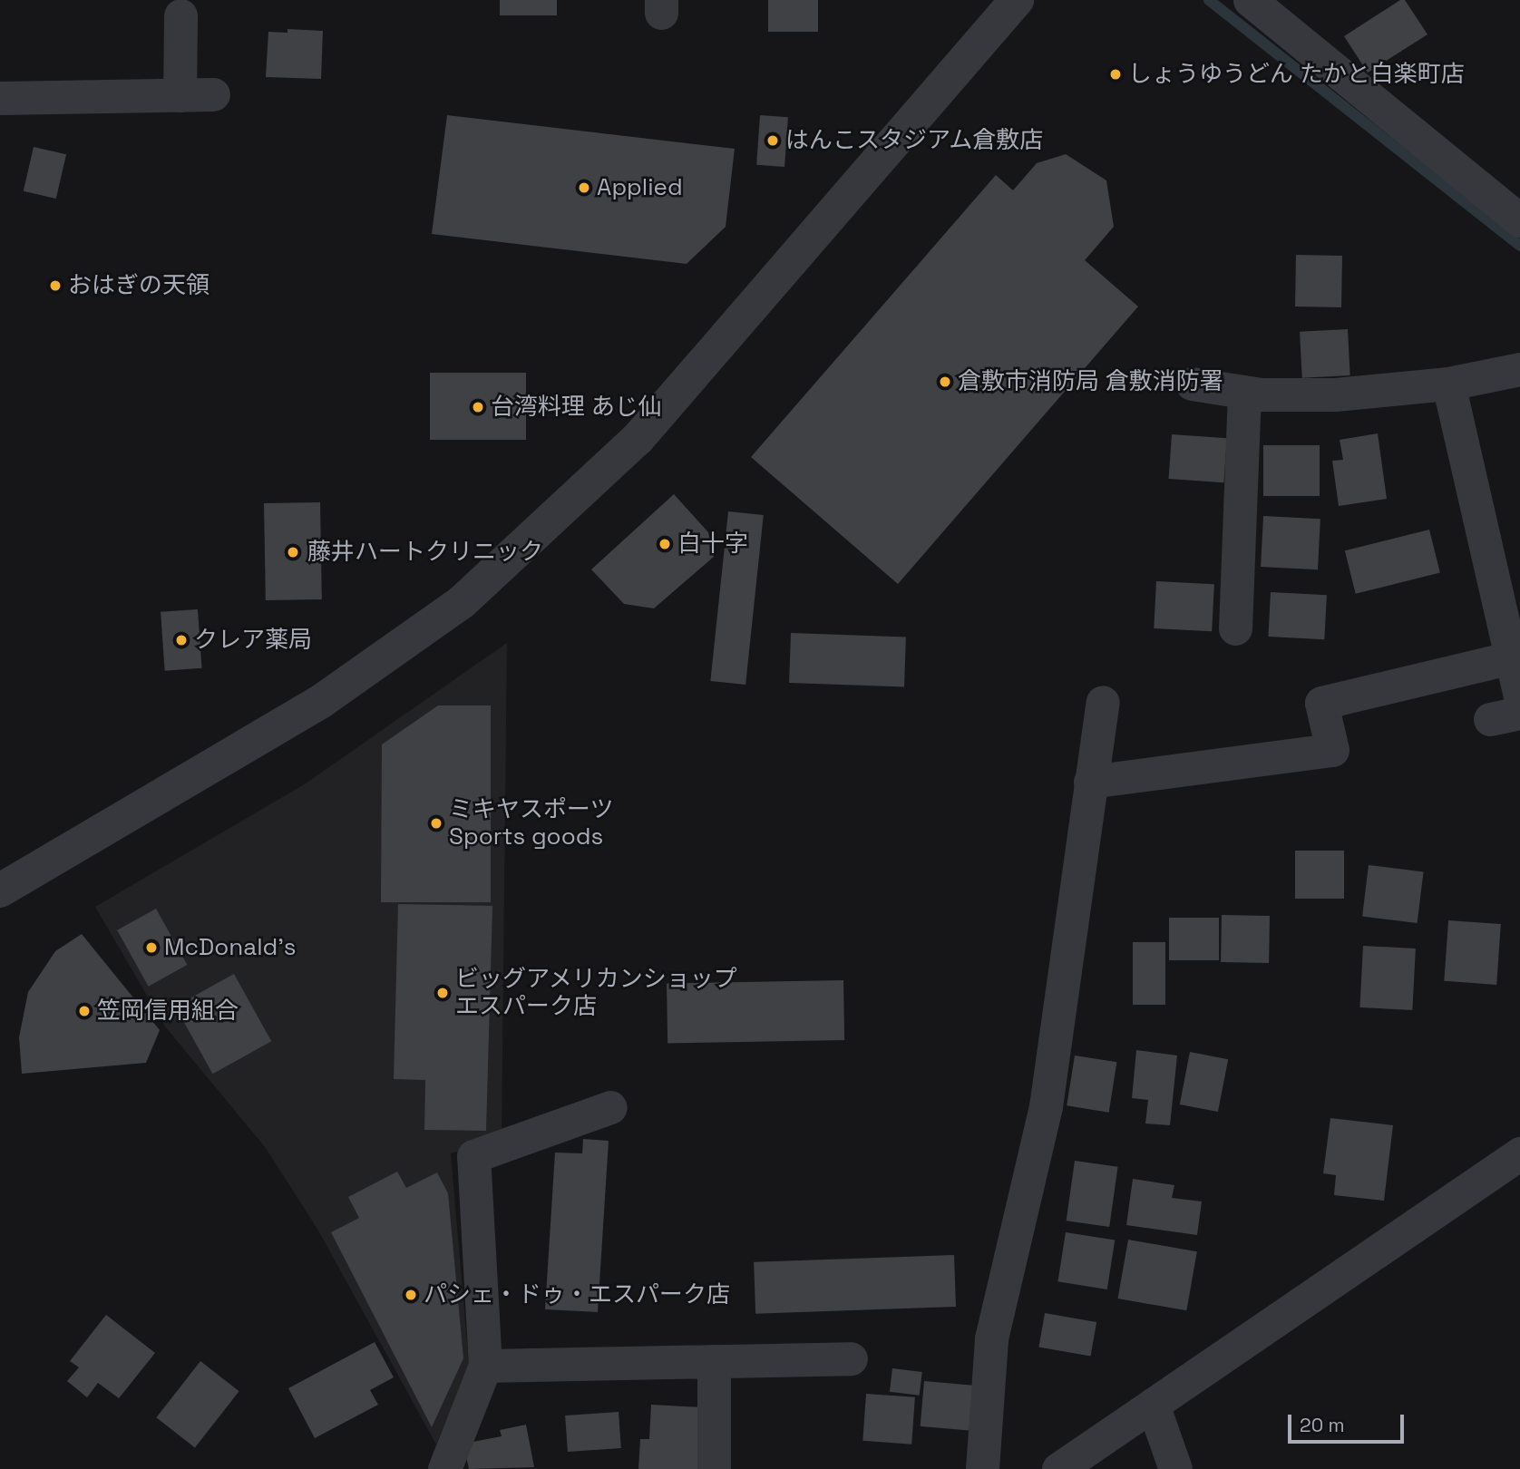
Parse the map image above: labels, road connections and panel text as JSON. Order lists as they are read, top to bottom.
{
  "places": [
    "しょうゆうどん たかと白楽町店",
    "はんこスタジアム倉敷店",
    "Applied",
    "おはぎの天領",
    "倉敷市消防局 倉敷消防署",
    "台湾料理 あじ仙",
    "白十字",
    "藤井ハートクリニック",
    "クレア薬局",
    "ミキヤスポーツ Sports goods",
    "McDonald's",
    "ビッグアメリカンショップ エスパーク店",
    "笠岡信用組合",
    "パシェ・ドゥ・エスパーク店"
  ],
  "scale_bar": "20 m"
}
